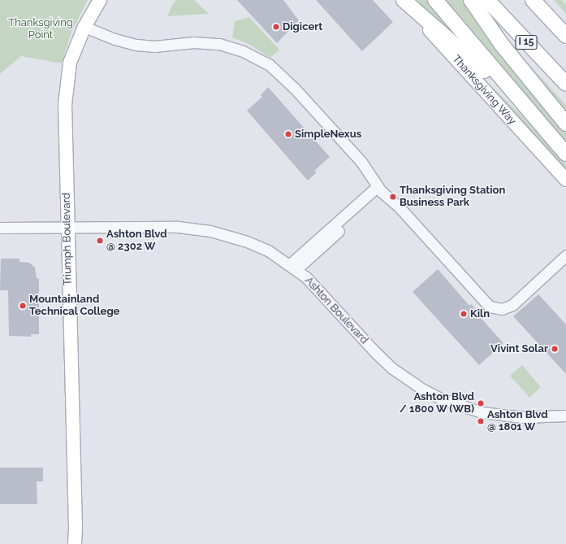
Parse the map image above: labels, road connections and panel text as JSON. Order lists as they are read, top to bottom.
{
  "streets": {
    "highway": ["I 15"],
    "main road": ["Thanksgiving Way", "Triumph Boulevard"],
    "street": ["Ashton Boulevard"]
  },
  "crossings": [
    ["Triumph Boulevard", "Ashton Boulevard"]
  ],
  "parks": ["Thanksgiving Point"],
  "places": [
    "Digicert",
    "SimpleNexus",
    "Thanksgiving Station Business Park",
    "Ashton Blvd @ 2302 W",
    "Mountainland Technical College",
    "Kiln",
    "Vivint Solar",
    "Ashton Blvd / 1800 W (WB)",
    "Ashton Blvd @ 1801 W"
  ]
}
